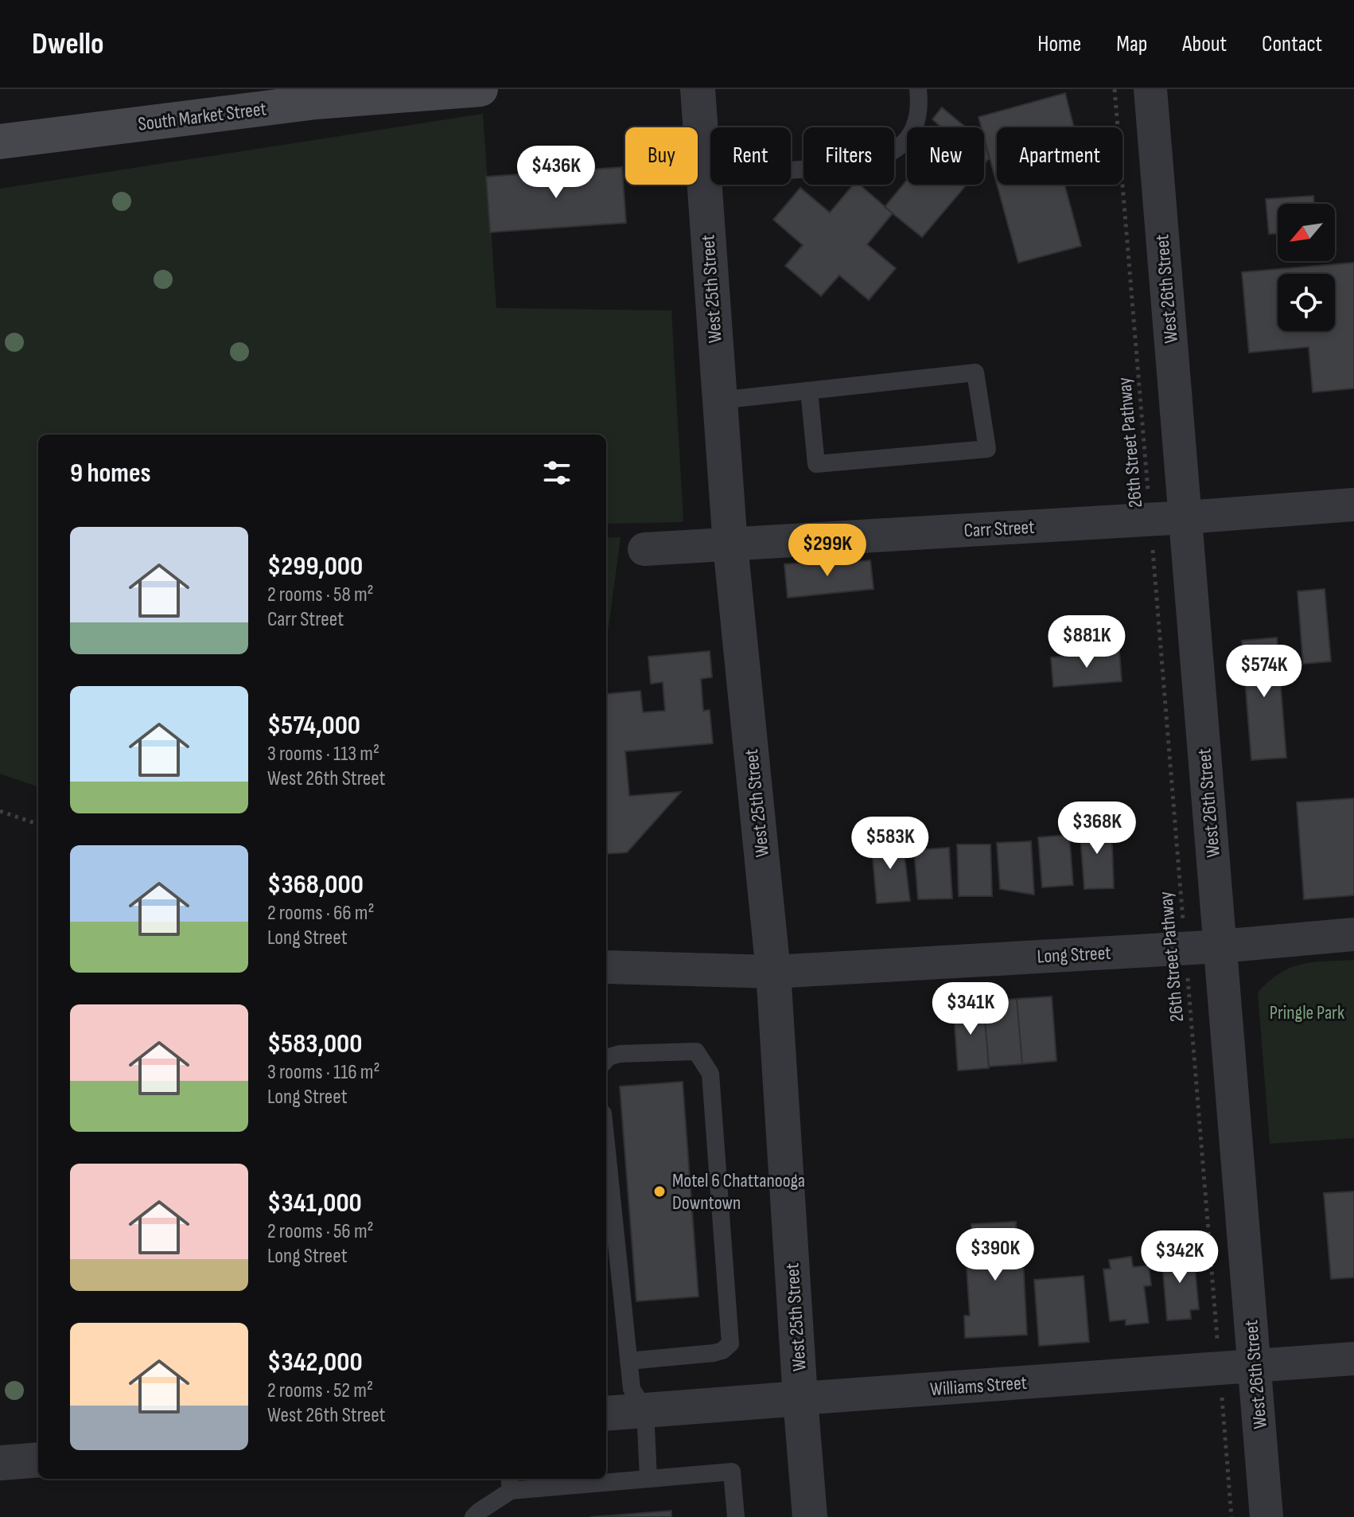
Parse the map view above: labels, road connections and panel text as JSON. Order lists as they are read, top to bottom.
{
  "streets": {
    "main road": ["South Market Street"],
    "street": [
      "West 25th Street",
      "West 26th Street",
      "Carr Street",
      "Long Street",
      "Williams Street"
    ],
    "path": ["26th Street Pathway"]
  },
  "crossings": [
    ["West 25th Street", "Carr Street"],
    ["West 25th Street", "Long Street"],
    ["West 25th Street", "Williams Street"],
    ["West 26th Street", "Carr Street"],
    ["West 26th Street", "Long Street"],
    ["West 26th Street", "Williams Street"],
    ["26th Street Pathway", "Carr Street"],
    ["26th Street Pathway", "Long Street"],
    ["26th Street Pathway", "Williams Street"]
  ],
  "parks": ["Pringle Park"],
  "places": ["Motel 6 Chattanooga Downtown"],
  "north": "bottom left",
  "page": {
    "header": "Dwello",
    "nav": [
      "Home",
      "Map",
      "About",
      "Contact"
    ],
    "chip": [
      "Buy",
      "Rent",
      "Filters",
      "New",
      "Apartment"
    ],
    "price": [
      "$436K",
      "$299K",
      "$881K",
      "$574K",
      "$368K",
      "$583K",
      "$341K",
      "$390K",
      "$342K"
    ],
    "heading": "9 homes",
    "list": [
      {
        "name": "$299,000",
        "note": "2 rooms · 58 m² · Carr Street"
      },
      {
        "name": "$574,000",
        "note": "3 rooms · 113 m² · West 26th Street"
      },
      {
        "name": "$368,000",
        "note": "2 rooms · 66 m² · Long Street"
      },
      {
        "name": "$583,000",
        "note": "3 rooms · 116 m² · Long Street"
      },
      {
        "name": "$341,000",
        "note": "2 rooms · 56 m² · Long Street"
      },
      {
        "name": "$342,000",
        "note": "2 rooms · 52 m² · West 26th Street"
      }
    ]
  }
}
